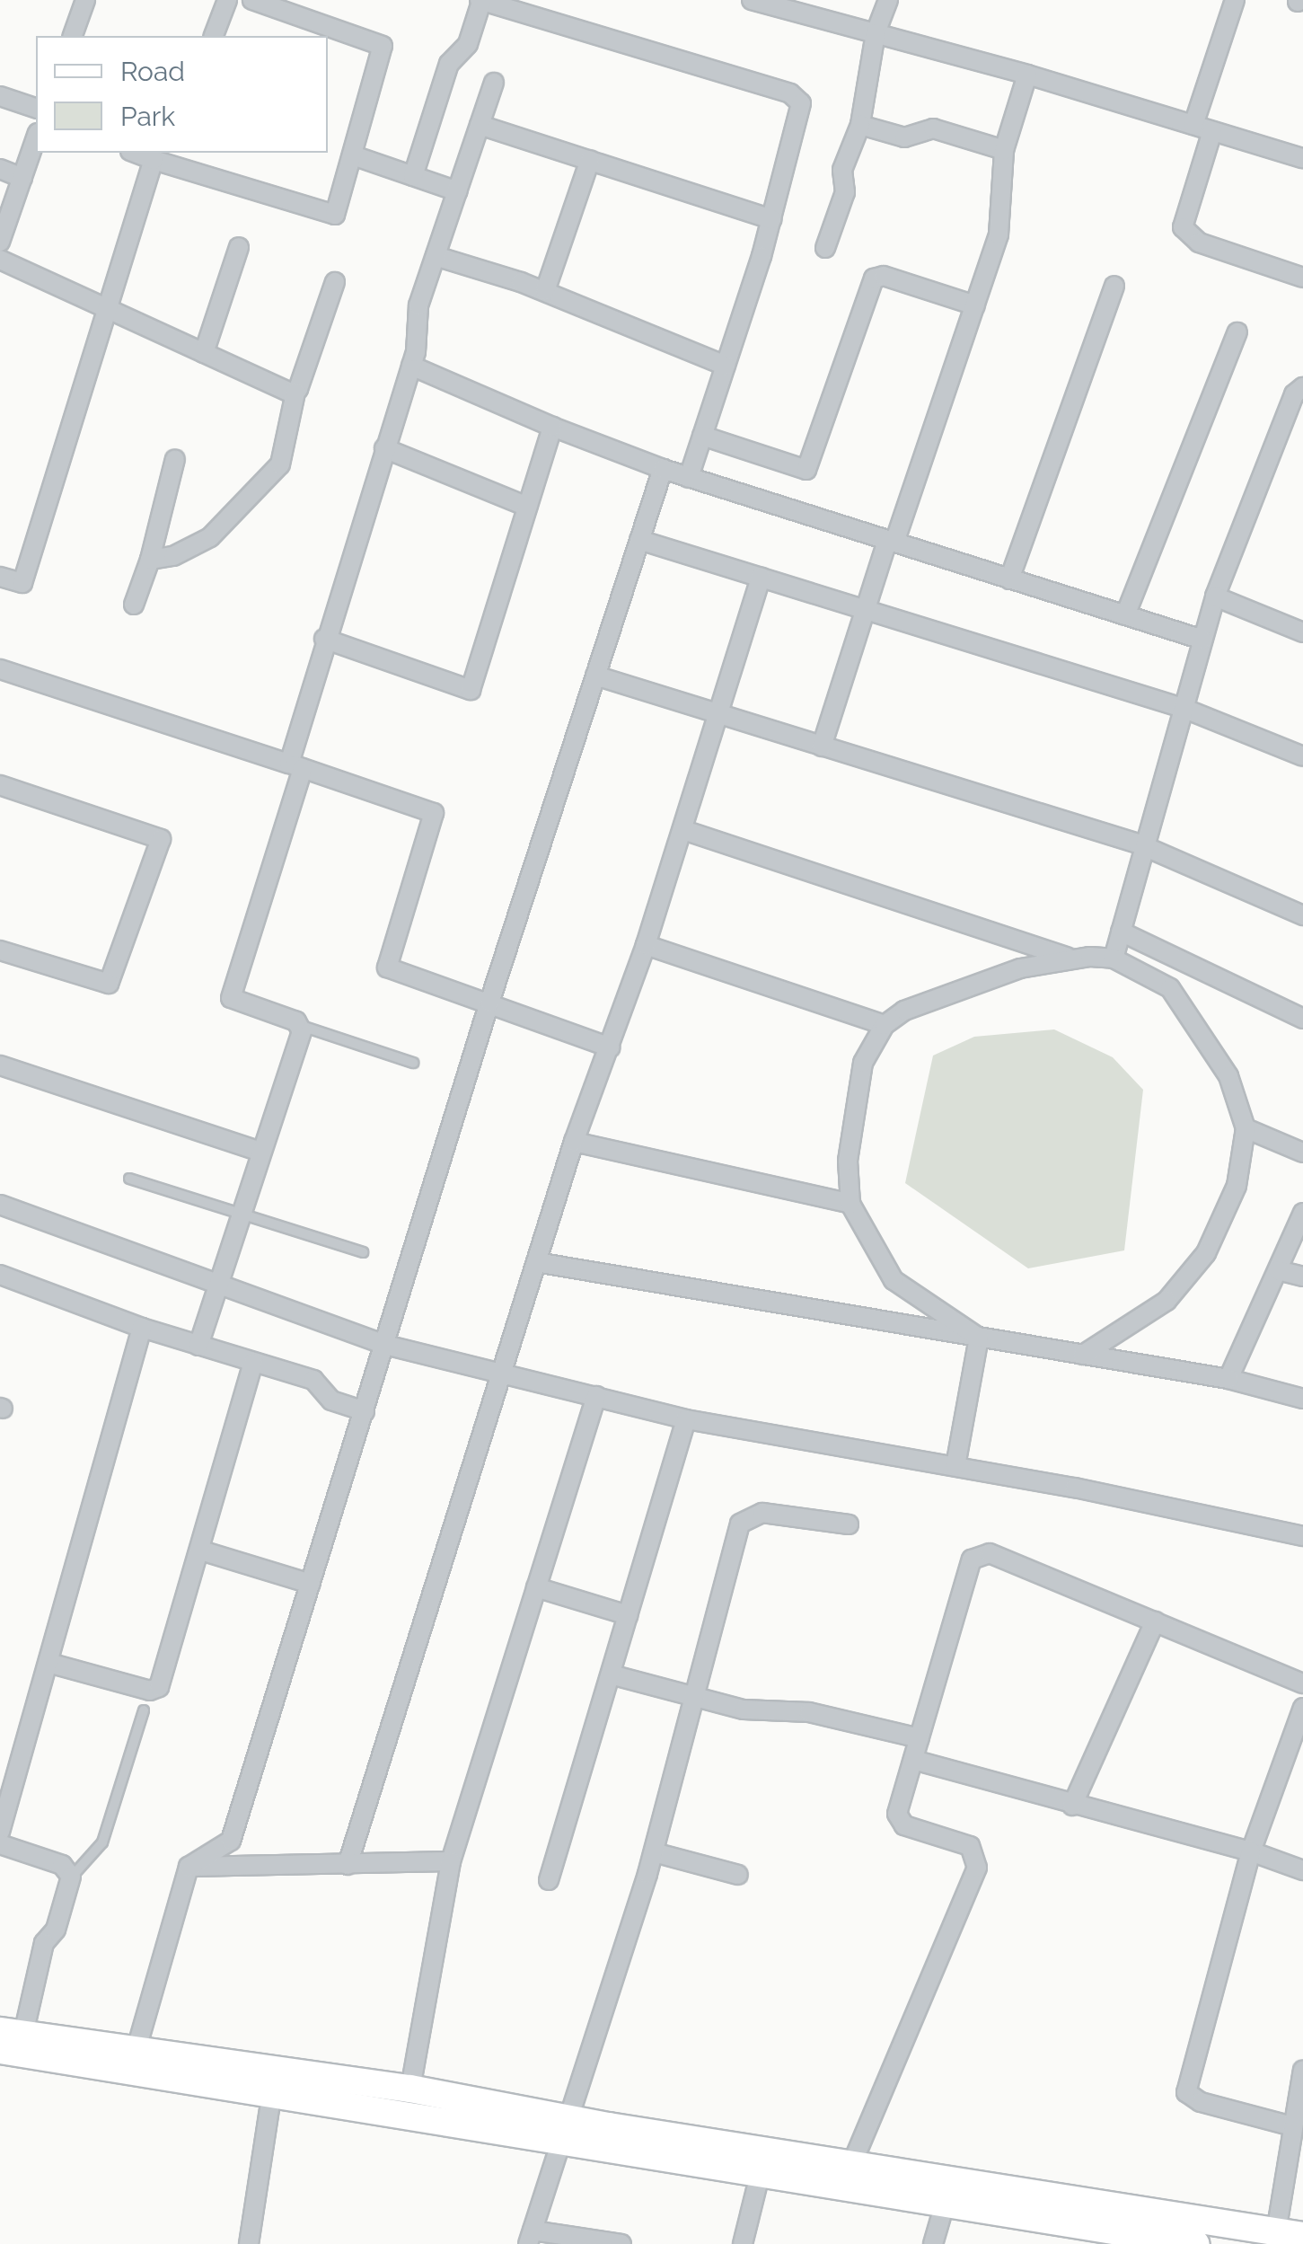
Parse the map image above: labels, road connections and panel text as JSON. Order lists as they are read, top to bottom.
{
  "legend": ["Road", "Park"]
}
